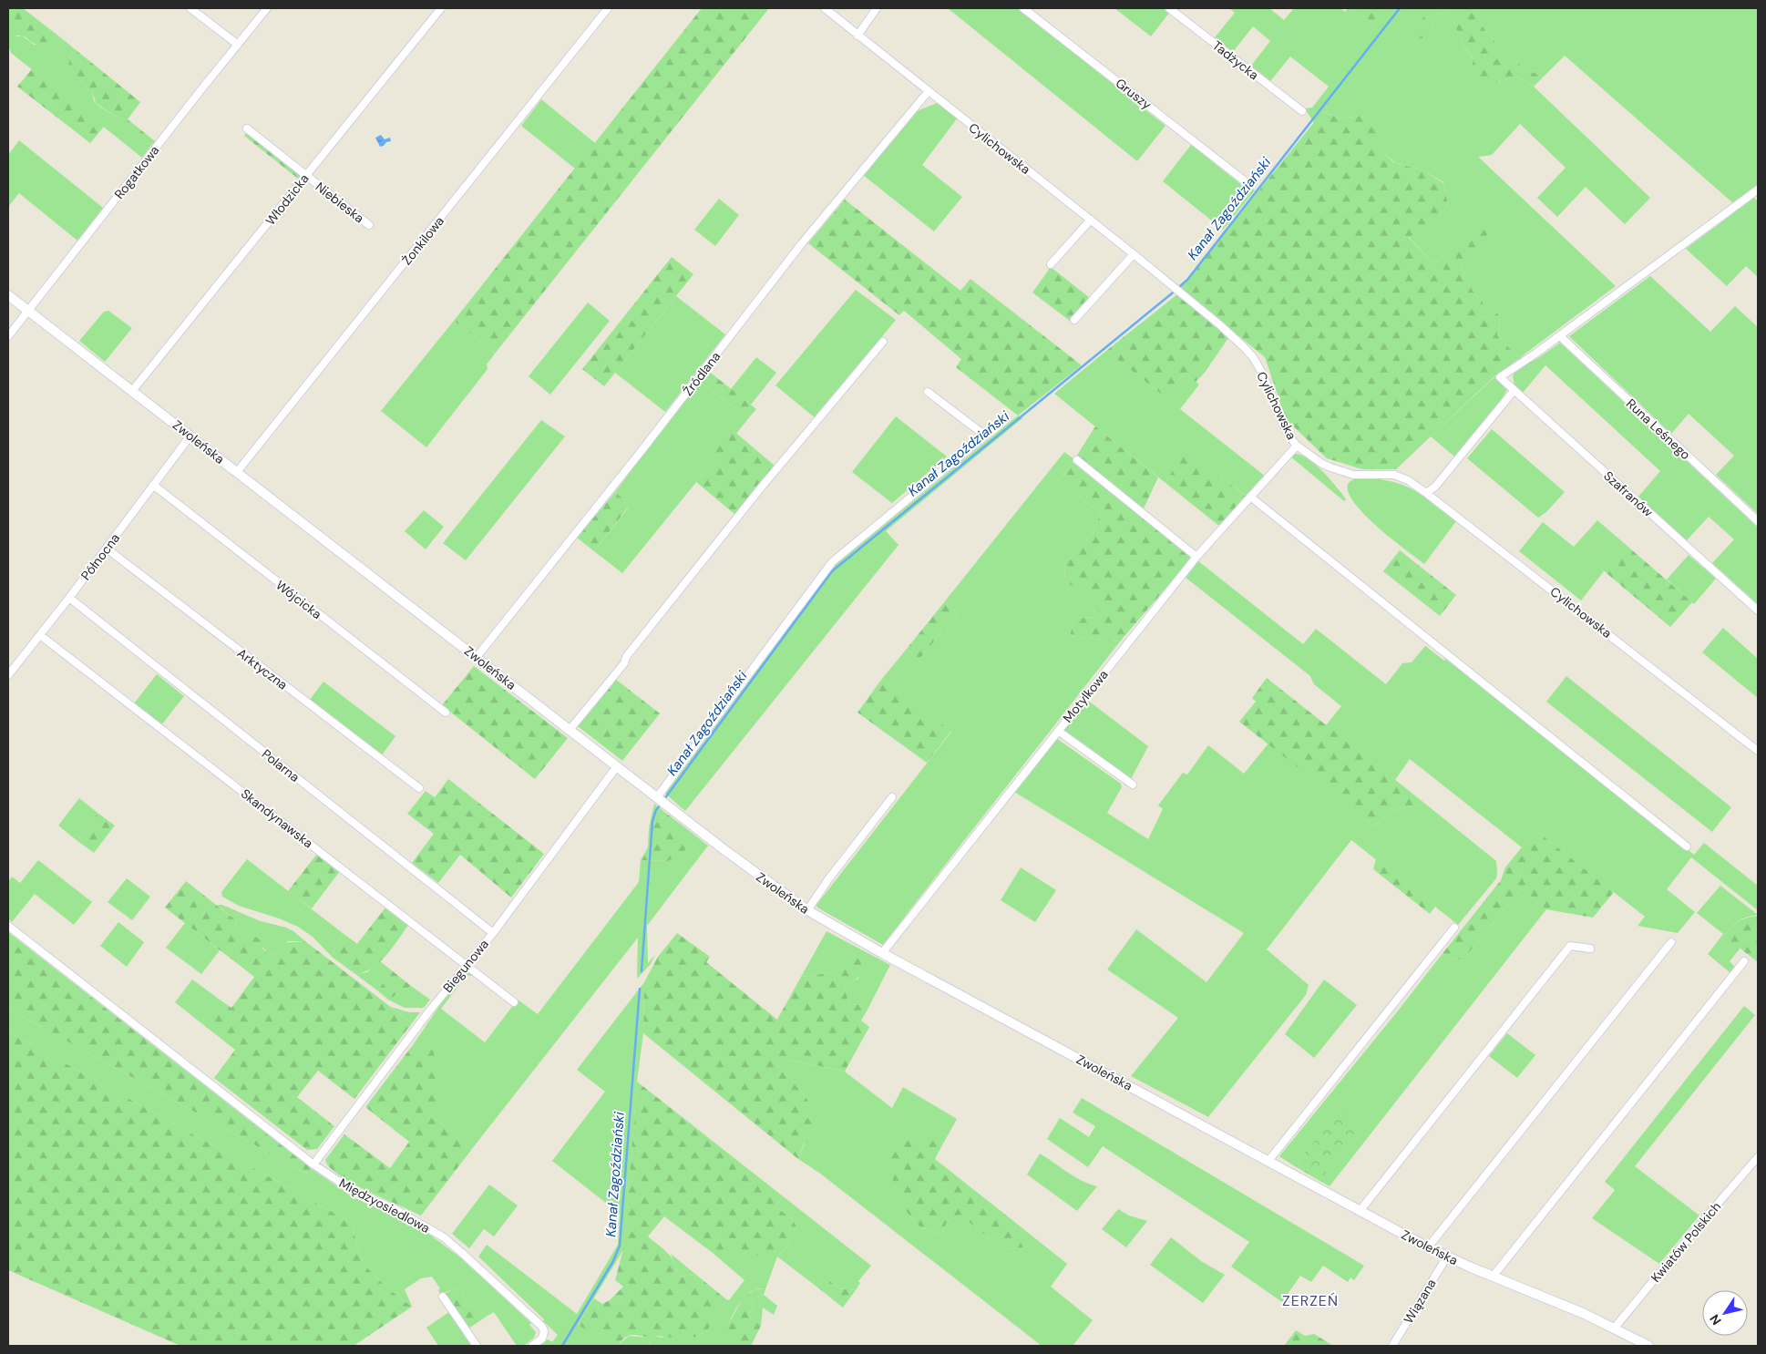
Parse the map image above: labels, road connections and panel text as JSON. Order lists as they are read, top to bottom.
{
  "streets": {
    "street": [
      "Tadżycka",
      "Gruszy",
      "Cylichowska",
      "Rogatkowa",
      "Włodzicka",
      "Niebieska",
      "Żonkilowa",
      "Źródlana",
      "Runa Leśnego",
      "Zwoleńska",
      "Szafranów",
      "Północna",
      "Wójcicka",
      "Arktyczna",
      "Motylkowa",
      "Polarna",
      "Skandynawska",
      "Biegunowa",
      "Międzyosiedlowa",
      "Kwiatów Polskich",
      "Wiązana"
    ]
  },
  "crossings": [
    ["Cylichowska", "Źródlana"],
    ["Cylichowska", "Motylkowa"],
    ["Rogatkowa", "Zwoleńska"],
    ["Włodzicka", "Niebieska"],
    ["Włodzicka", "Zwoleńska"],
    ["Żonkilowa", "Zwoleńska"],
    ["Źródlana", "Zwoleńska"],
    ["Runa Leśnego", "Szafranów"],
    ["Zwoleńska", "Północna"],
    ["Zwoleńska", "Motylkowa"],
    ["Zwoleńska", "Biegunowa"],
    ["Zwoleńska", "Kwiatów Polskich"],
    ["Zwoleńska", "Wiązana"],
    ["Północna", "Wójcicka"],
    ["Północna", "Arktyczna"],
    ["Północna", "Polarna"],
    ["Północna", "Skandynawska"],
    ["Polarna", "Biegunowa"],
    ["Skandynawska", "Biegunowa"],
    ["Biegunowa", "Międzyosiedlowa"]
  ],
  "districts": ["ZERZEŃ"],
  "water": ["Kanał Zagoździański"],
  "north": "bottom left"
}
